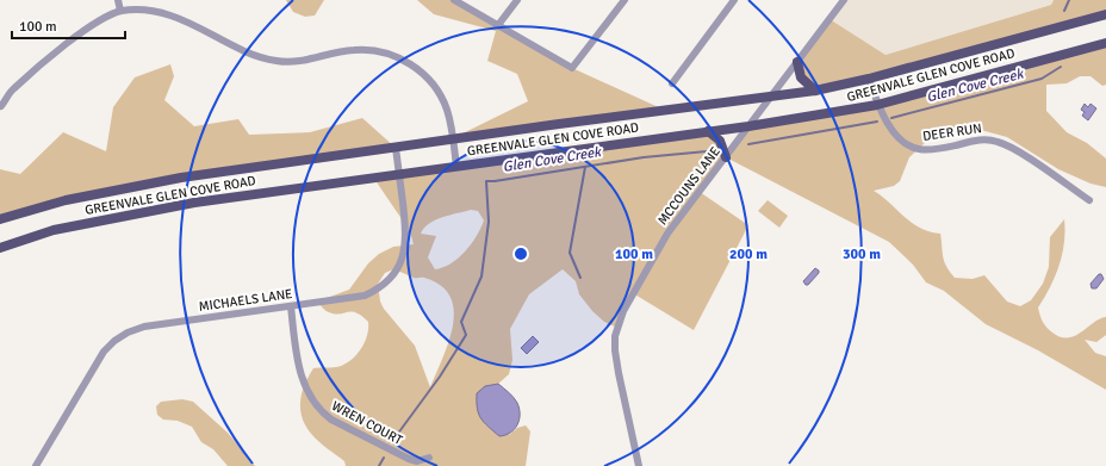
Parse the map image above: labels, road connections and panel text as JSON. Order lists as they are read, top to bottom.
{
  "streets": {
    "main road": ["GREENVALE GLEN COVE ROAD"],
    "street": [
      "DEER RUN",
      "MCCOUNS LANE",
      "MICHAELS LANE",
      "WREN COURT"
    ]
  },
  "crossings": [
    ["GREENVALE GLEN COVE ROAD", "DEER RUN"],
    ["GREENVALE GLEN COVE ROAD", "MCCOUNS LANE"],
    ["GREENVALE GLEN COVE ROAD", "MICHAELS LANE"],
    ["MICHAELS LANE", "WREN COURT"]
  ],
  "water": ["Glen Cove Creek"],
  "scale_bar": "100 m",
  "rings": ["100 m", "200 m", "300 m"]
}
